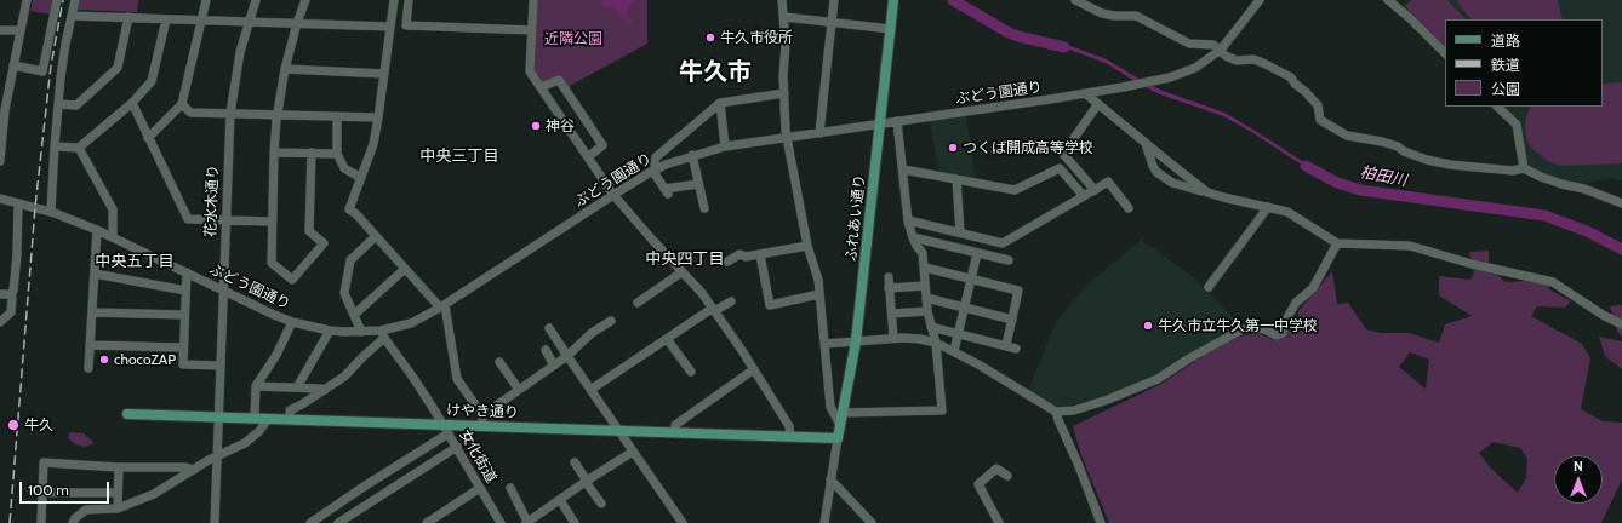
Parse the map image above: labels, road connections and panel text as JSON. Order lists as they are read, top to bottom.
{
  "streets": {
    "main road": ["ふれあい通り", "けやき通り"],
    "street": ["ぶどう園通り", "花水木通り", "女化街道"]
  },
  "crossings": [
    ["ぶどう園通り", "花水木通り"],
    ["ぶどう園通り", "ふれあい通り"],
    ["ぶどう園通り", "女化街道"],
    ["花水木通り", "けやき通り"],
    ["ふれあい通り", "けやき通り"],
    ["けやき通り", "女化街道"]
  ],
  "districts": [
    "牛久市",
    "中央三丁目",
    "中央四丁目",
    "中央五丁目"
  ],
  "water": ["柏田川"],
  "parks": ["近隣公園"],
  "places": [
    "牛久市役所",
    "神谷",
    "つくば開成高等学校",
    "牛久市立牛久第一中学校",
    "chocoZAP",
    "牛久"
  ],
  "legend": ["道路", "鉄道", "公園"],
  "scale_bar": "100 m",
  "north": "top"
}
